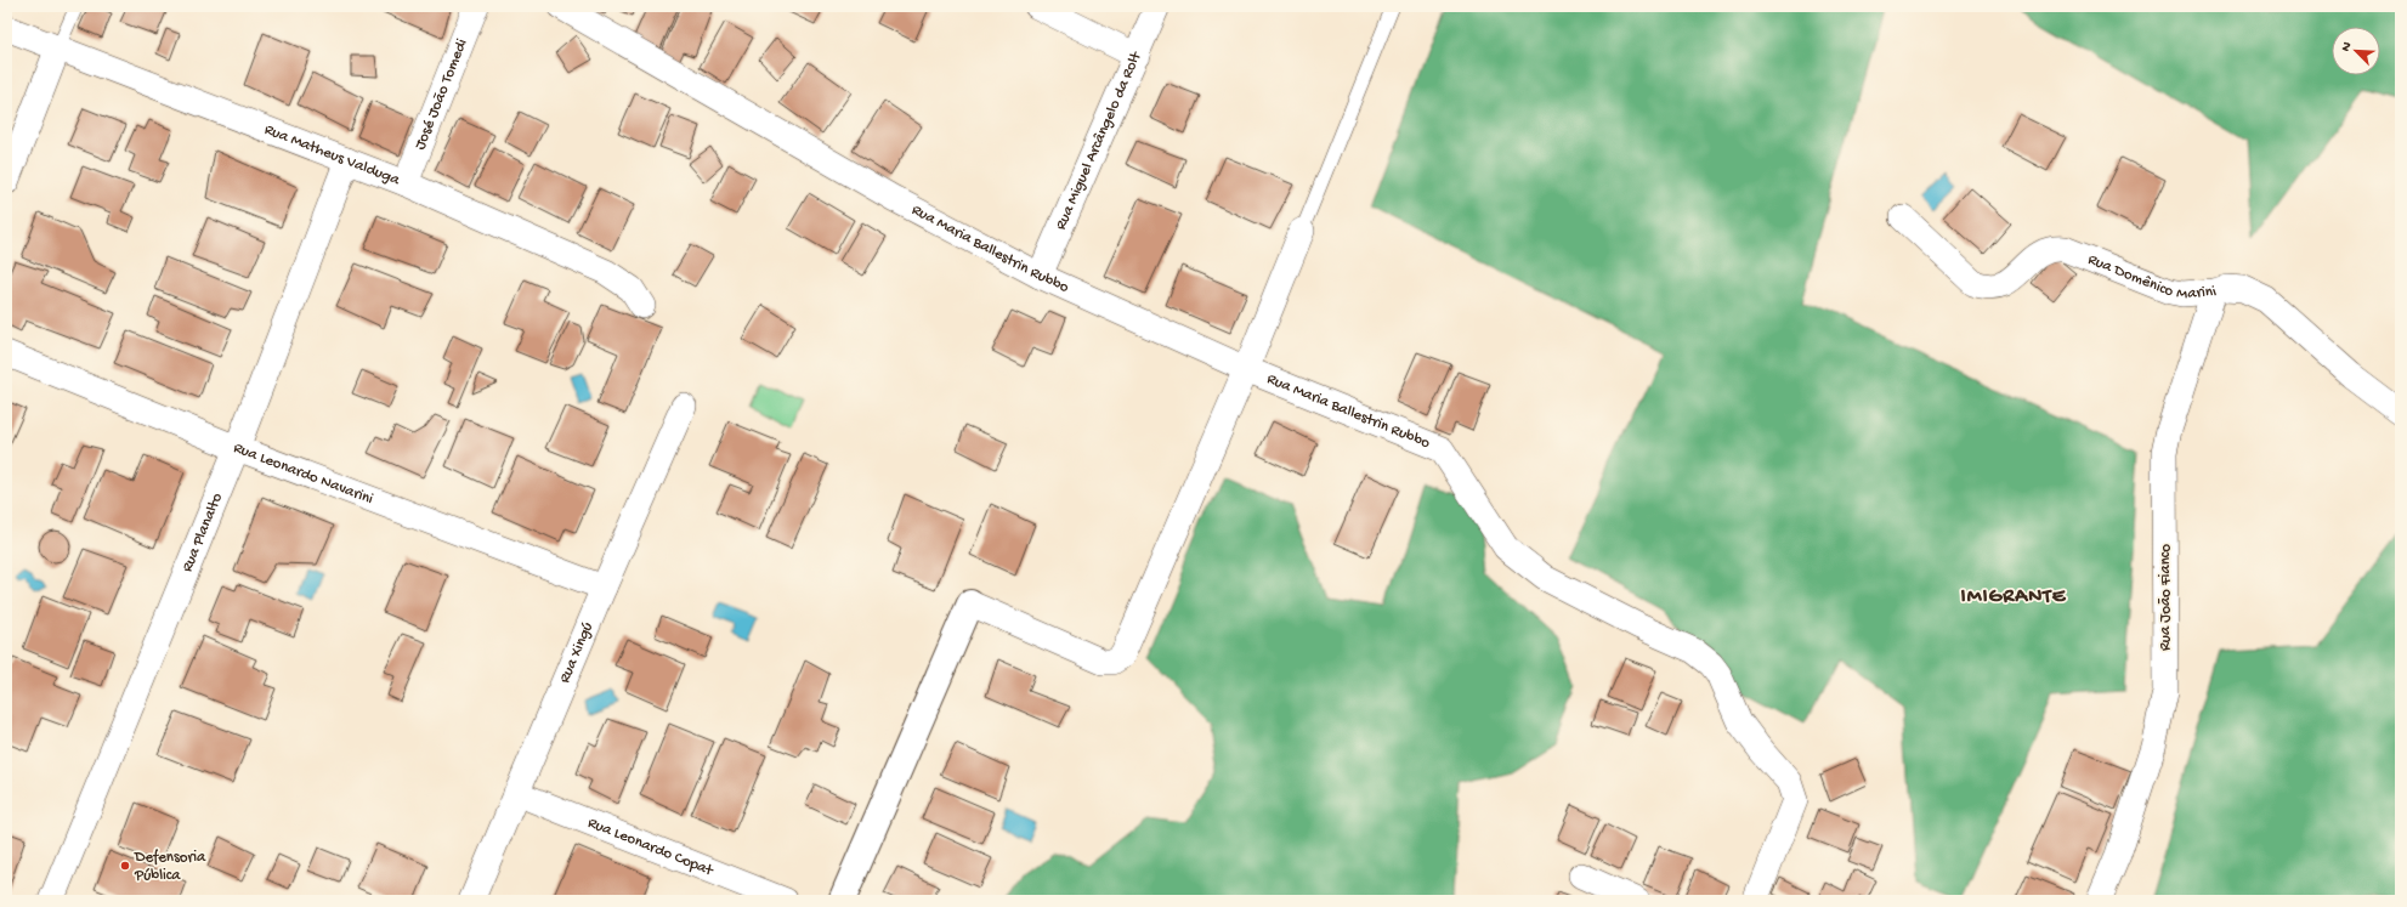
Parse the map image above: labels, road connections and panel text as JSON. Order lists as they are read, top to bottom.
{
  "streets": {
    "street": [
      "José João Tomedi",
      "Rua Miguel Arcângelo da Rolt",
      "Rua Matheus Valduga",
      "Rua Maria Ballestrin Rubbo",
      "Rua Domênico Marini",
      "Rua Leonardo Navarini",
      "Rua Planalto",
      "Rua João Fianco",
      "Rua Xingú",
      "Rua Leonardo Copat"
    ]
  },
  "crossings": [
    ["José João Tomedi", "Rua Matheus Valduga"],
    ["Rua Miguel Arcângelo da Rolt", "Rua Maria Ballestrin Rubbo"],
    ["Rua Matheus Valduga", "Rua Planalto"],
    ["Rua Domênico Marini", "Rua João Fianco"],
    ["Rua Leonardo Navarini", "Rua Planalto"],
    ["Rua Leonardo Navarini", "Rua Xingú"],
    ["Rua Xingú", "Rua Leonardo Copat"]
  ],
  "districts": ["IMIGRANTE"],
  "places": ["Defensoria Pública"],
  "north": "top left"
}
